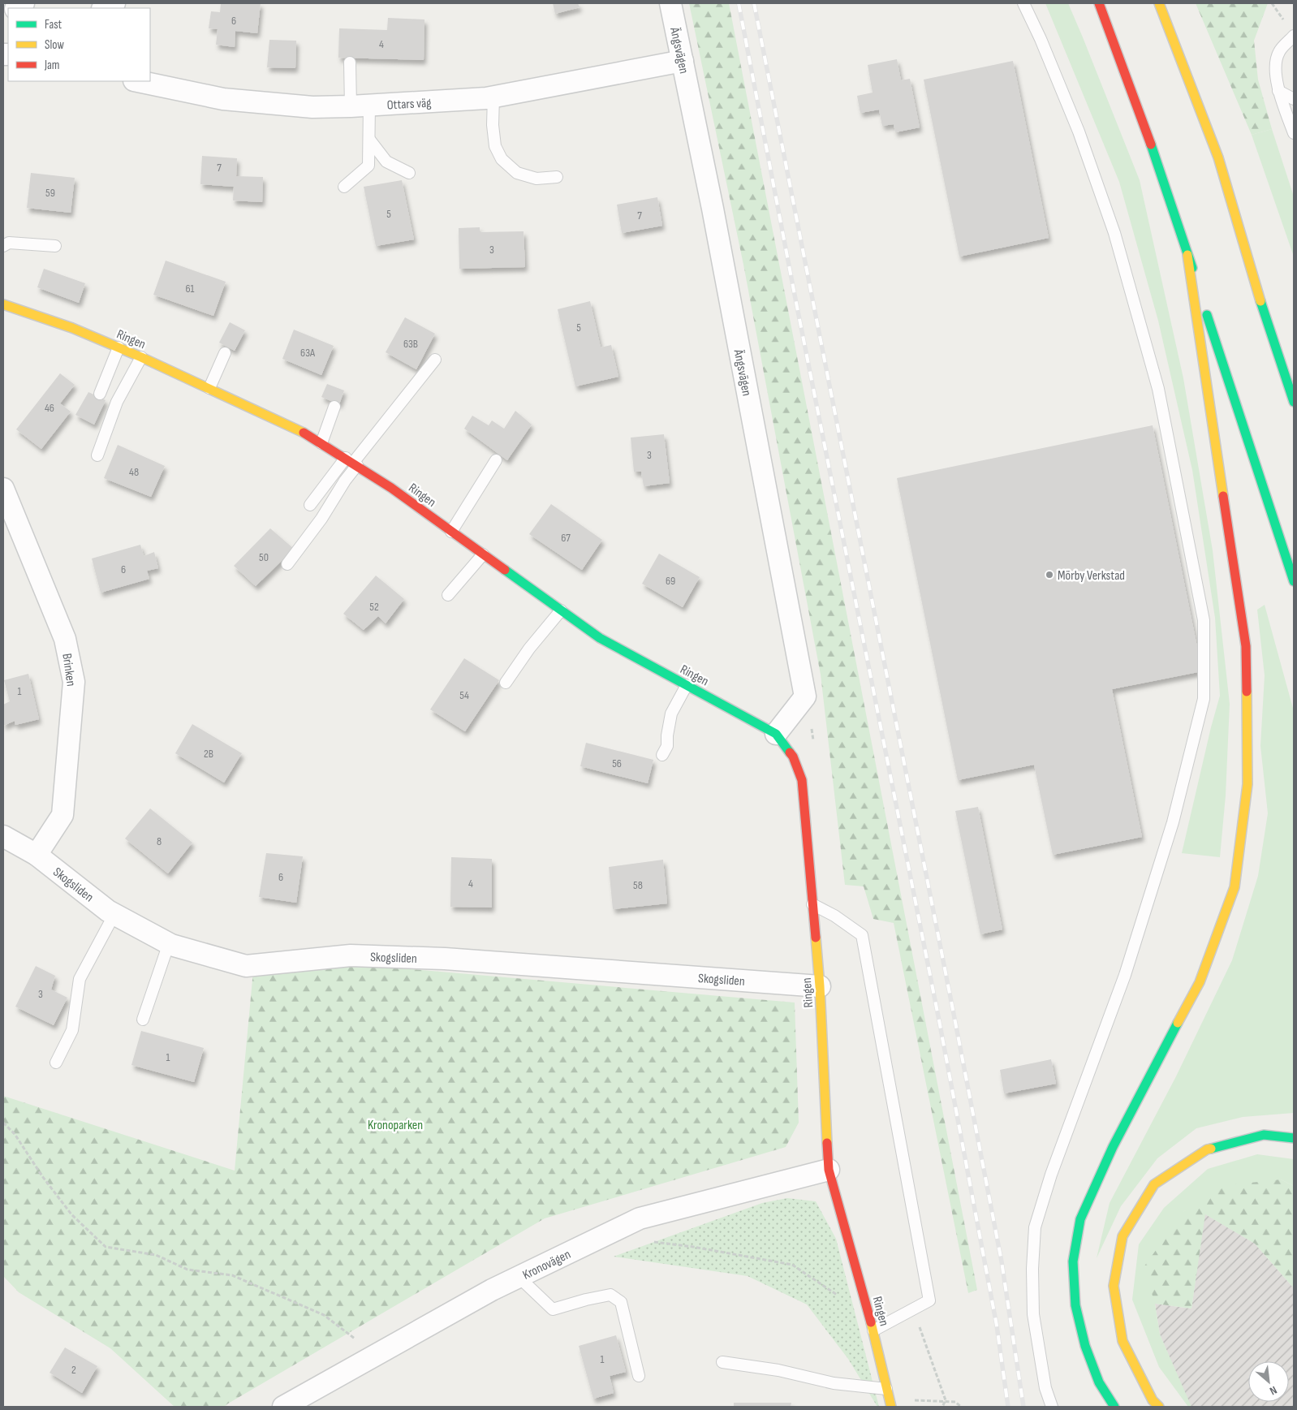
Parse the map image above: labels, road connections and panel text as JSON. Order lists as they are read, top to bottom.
{
  "streets": {
    "main road": ["Ringen"],
    "street": [
      "Ängsvägen",
      "Ottars väg",
      "Brinken",
      "Skogsliden",
      "Kronovägen"
    ]
  },
  "crossings": [
    ["Ängsvägen", "Ottars väg"],
    ["Ängsvägen", "Ringen"],
    ["Ringen", "Skogsliden"],
    ["Ringen", "Kronovägen"],
    ["Brinken", "Skogsliden"]
  ],
  "parks": ["Kronoparken"],
  "places": ["Mörby Verkstad"],
  "house_numbers": [
    "6",
    "4",
    "7",
    "59",
    "5",
    "7",
    "3",
    "61",
    "5",
    "63B",
    "63A",
    "46",
    "3",
    "48",
    "67",
    "50",
    "6",
    "69",
    "52",
    "1",
    "54",
    "2B",
    "56",
    "8",
    "6",
    "4",
    "58",
    "3",
    "1",
    "1",
    "2"
  ],
  "legend": ["Fast", "Slow", "Jam"],
  "north": "bottom right"
}
